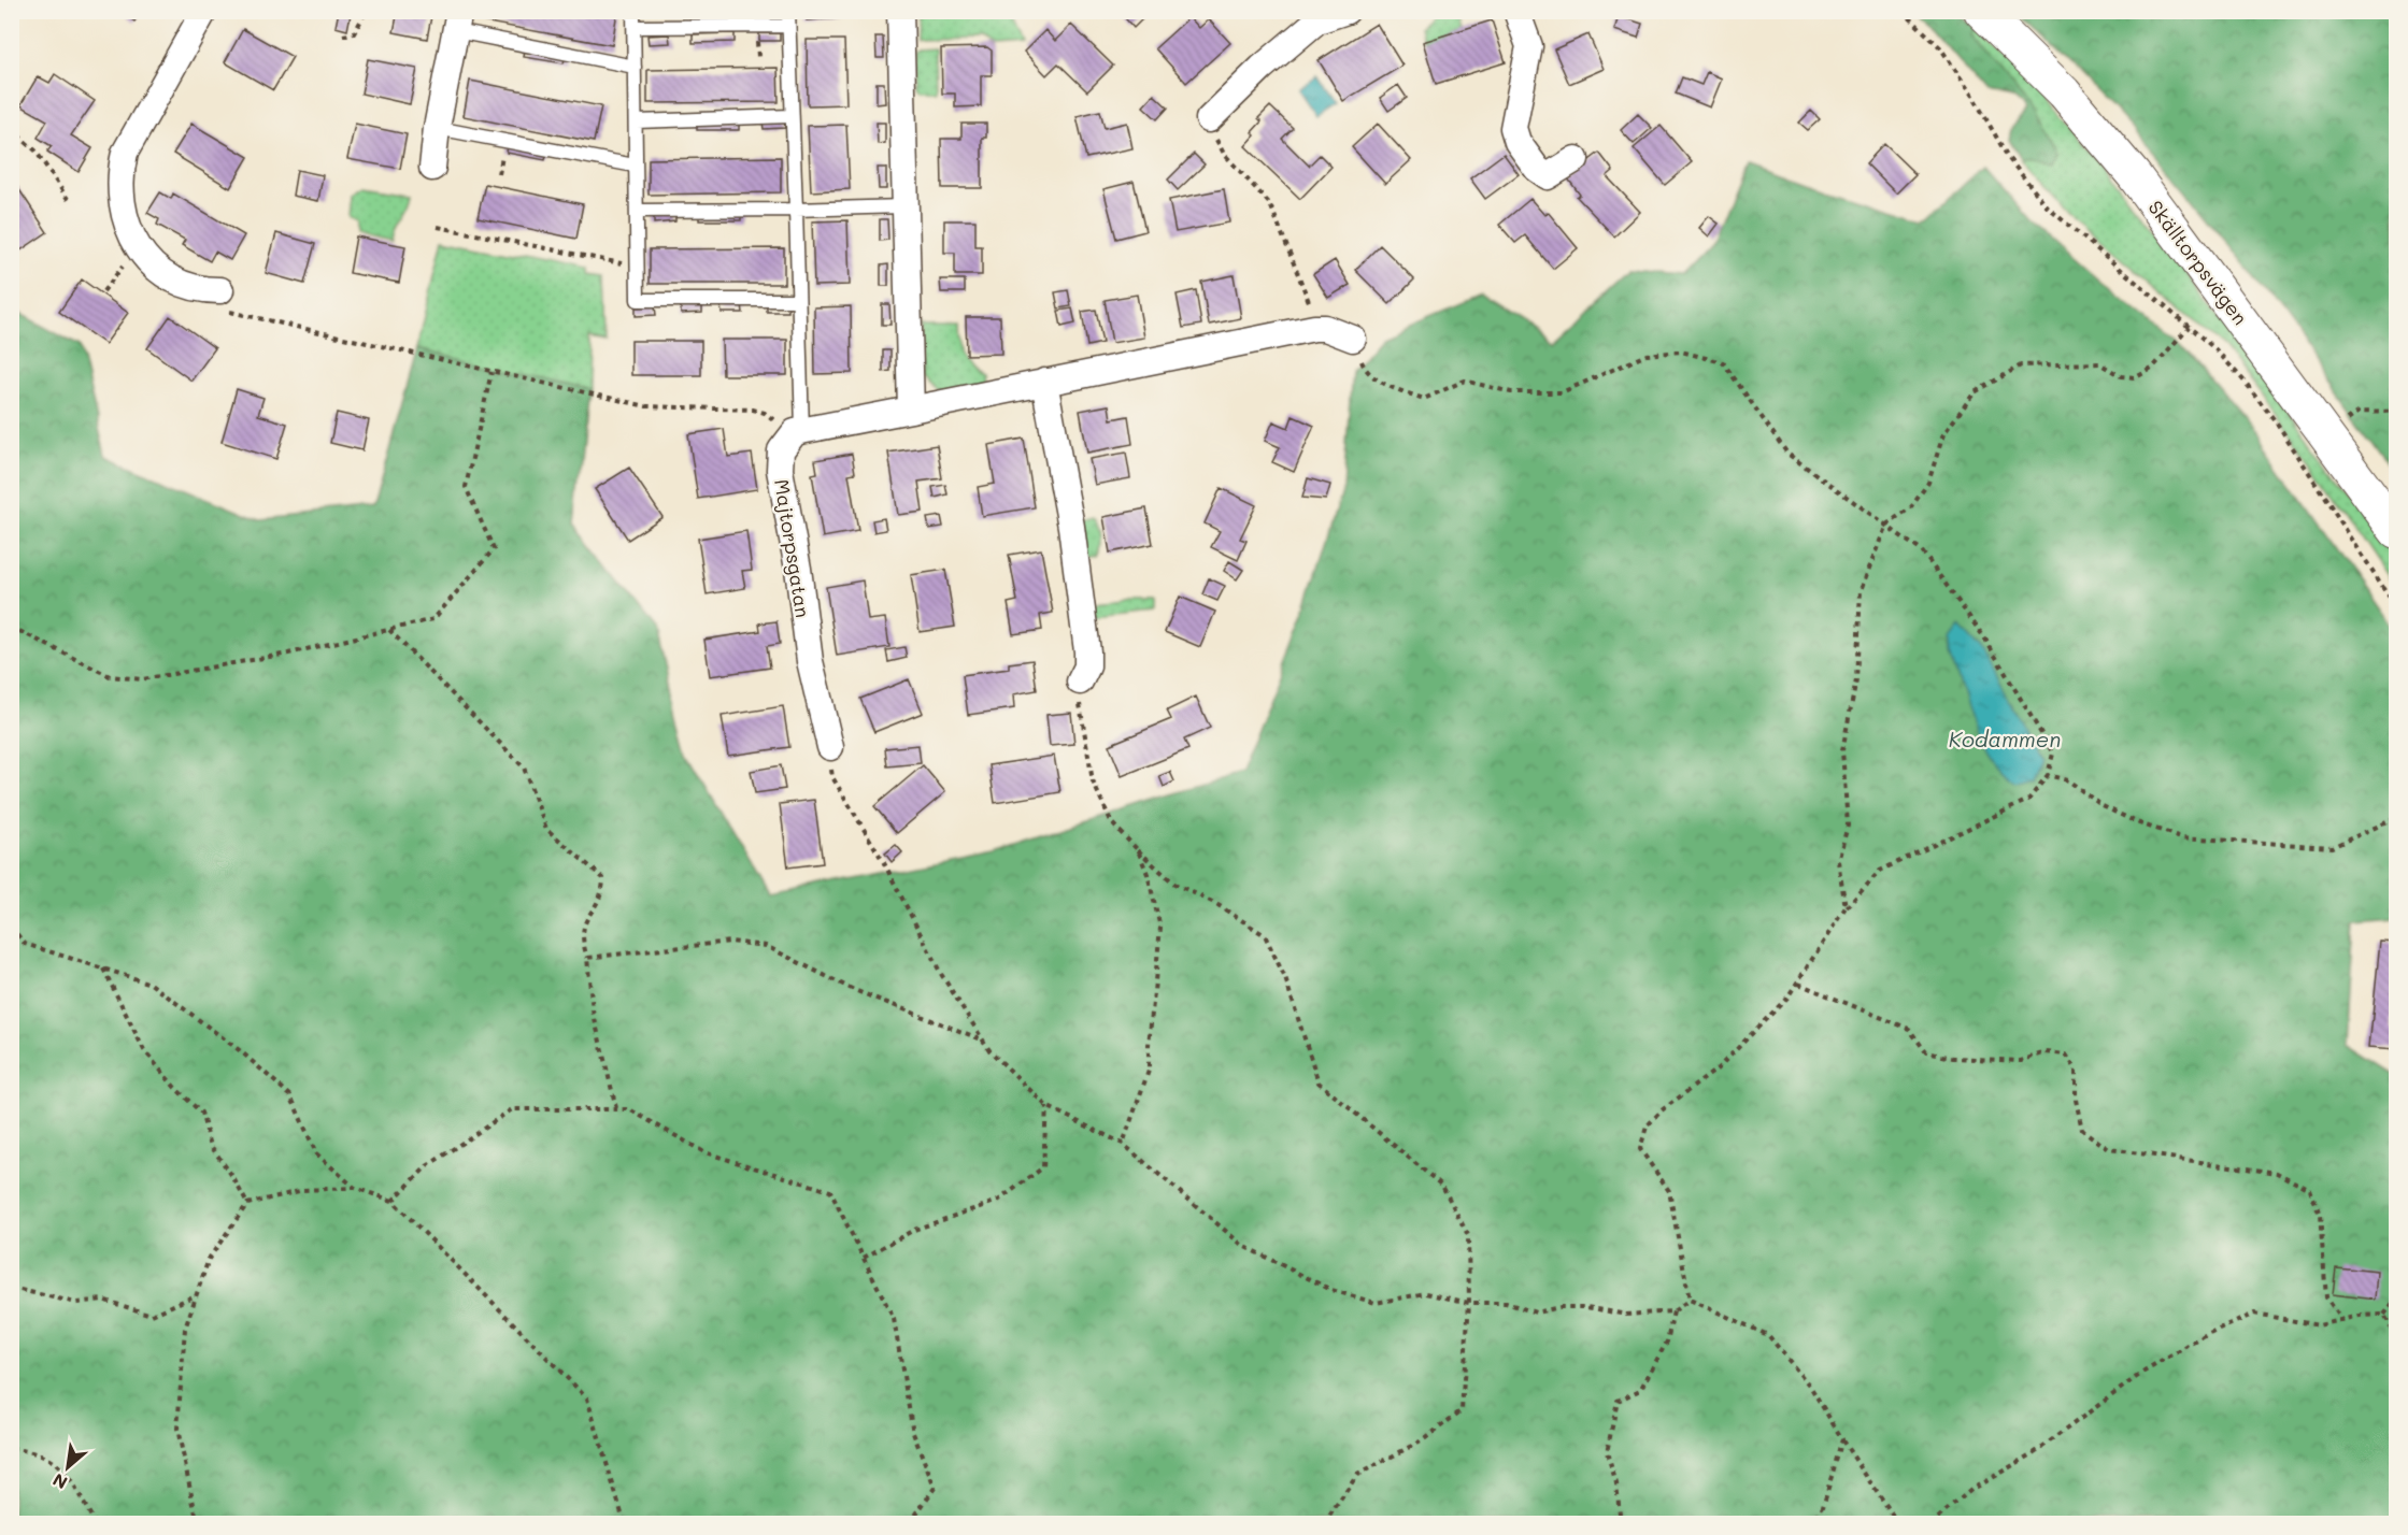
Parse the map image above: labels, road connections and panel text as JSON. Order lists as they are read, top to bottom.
{
  "streets": {
    "street": ["Skälltorpsvägen", "Majtorpsgatan"]
  },
  "water": ["Kodammen"],
  "north": "bottom left"
}
